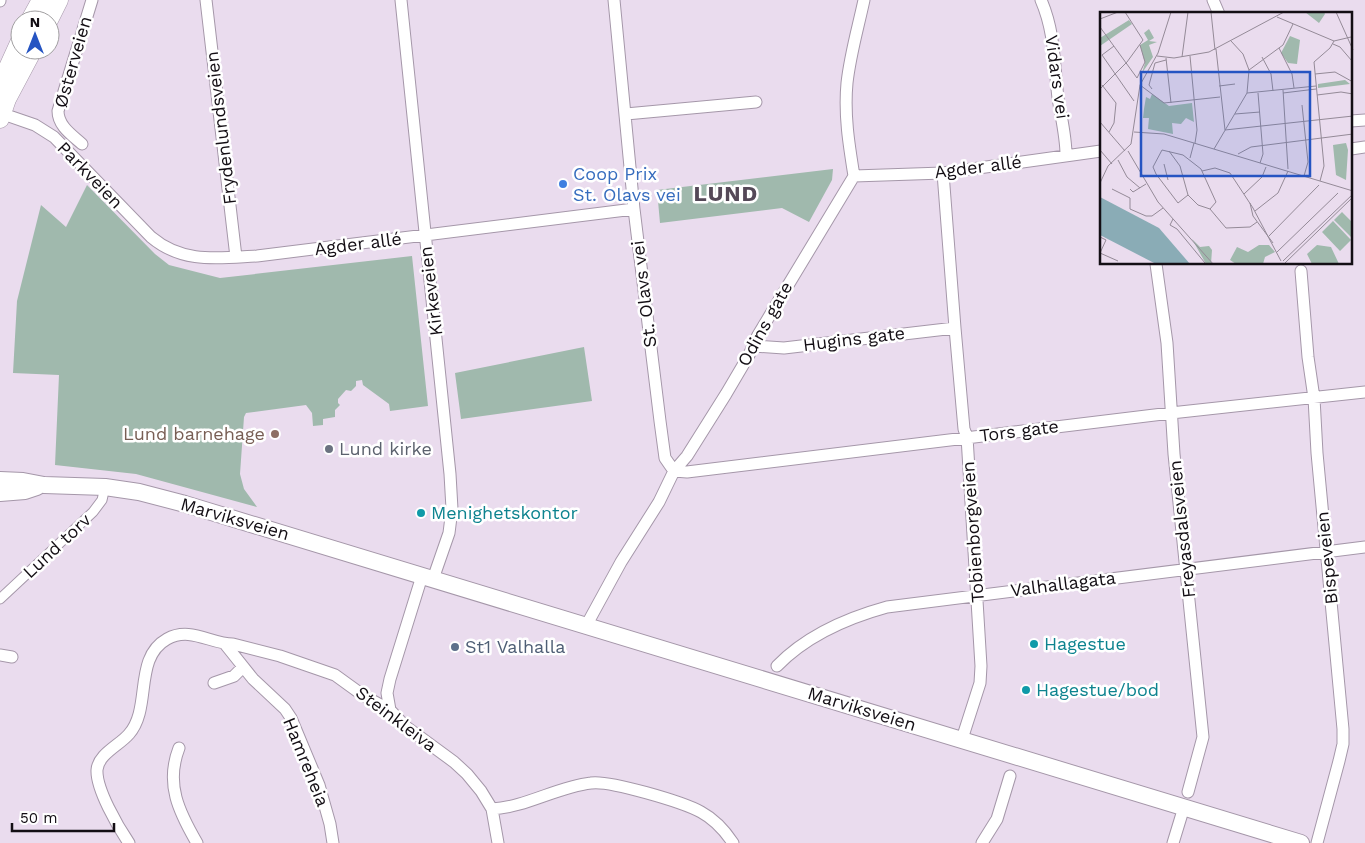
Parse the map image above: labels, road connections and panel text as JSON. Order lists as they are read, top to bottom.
{
  "streets": {
    "main road": ["Marviksveien"],
    "street": [
      "Østerveien",
      "Vidars vei",
      "Frydenlundsveien",
      "Agder allé",
      "Parkveien",
      "Kirkeveien",
      "St. Olavs vei",
      "Odins gate",
      "Hugins gate",
      "Tors gate",
      "Freyasdalsveien",
      "Tobienborgveien",
      "Lund torv",
      "Bispeveien",
      "Valhallagata",
      "Steinkleiva",
      "Hamreheia"
    ]
  },
  "crossings": [
    ["Vidars vei", "Agder allé"],
    ["Frydenlundsveien", "Agder allé"],
    ["Agder allé", "Parkveien"],
    ["Agder allé", "Kirkeveien"],
    ["Agder allé", "St. Olavs vei"],
    ["Agder allé", "Odins gate"],
    ["Agder allé", "Tobienborgveien"],
    ["Kirkeveien", "Marviksveien"],
    ["St. Olavs vei", "Odins gate"],
    ["St. Olavs vei", "Tors gate"],
    ["Odins gate", "Hugins gate"],
    ["Odins gate", "Tors gate"],
    ["Odins gate", "Marviksveien"],
    ["Hugins gate", "Tobienborgveien"],
    ["Tors gate", "Freyasdalsveien"],
    ["Tors gate", "Tobienborgveien"],
    ["Tors gate", "Bispeveien"],
    ["Marviksveien", "Freyasdalsveien"],
    ["Marviksveien", "Tobienborgveien"],
    ["Marviksveien", "Lund torv"],
    ["Freyasdalsveien", "Valhallagata"],
    ["Tobienborgveien", "Valhallagata"],
    ["Bispeveien", "Valhallagata"],
    ["Steinkleiva", "Hamreheia"]
  ],
  "districts": ["LUND"],
  "places": [
    "Coop Prix St. Olavs vei",
    "Lund barnehage",
    "Lund kirke",
    "Menighetskontor",
    "Hagestue",
    "St1 Valhalla",
    "Hagestue/bod"
  ],
  "scale_bar": "50 m",
  "north": "top"
}
